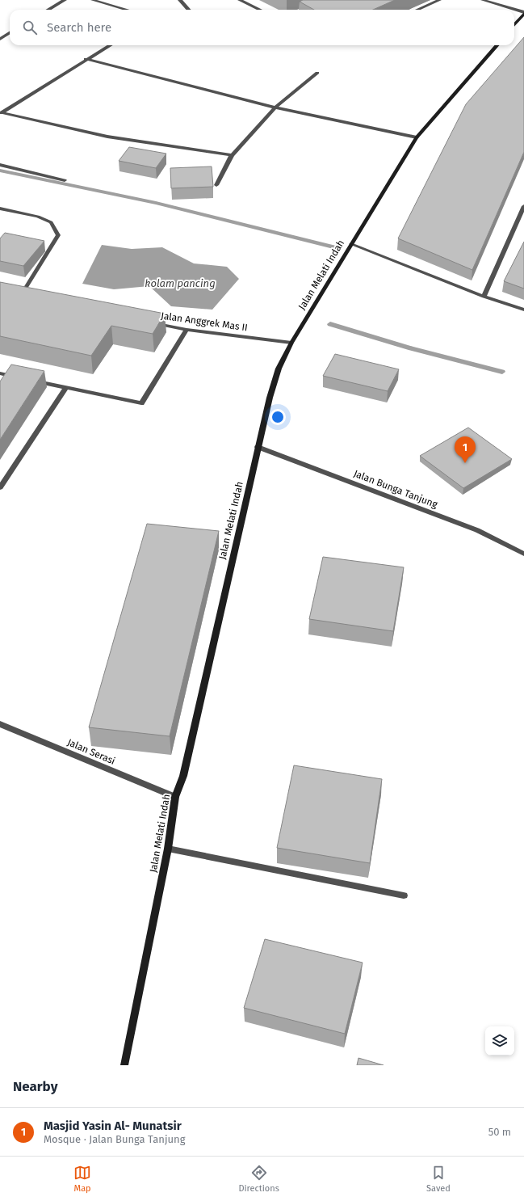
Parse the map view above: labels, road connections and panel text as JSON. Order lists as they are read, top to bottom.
{
  "streets": {
    "main road": ["Jalan Melati Indah"],
    "street": ["Jalan Anggrek Mas II", "Jalan Bunga Tanjung", "Jalan Serasi"]
  },
  "crossings": [
    ["Jalan Melati Indah", "Jalan Anggrek Mas II"],
    ["Jalan Melati Indah", "Jalan Bunga Tanjung"],
    ["Jalan Melati Indah", "Jalan Serasi"]
  ],
  "water": ["kolam pancing"],
  "page": {
    "search": "Search here",
    "pins": "1",
    "heading": "Nearby",
    "list": [
      {
        "mark": "1",
        "name": "Masjid Yasin Al- Munatsir",
        "note": "Mosque · Jalan Bunga Tanjung",
        "value": "50 m"
      }
    ],
    "nav": ["Map", "Directions", "Saved"]
  }
}
